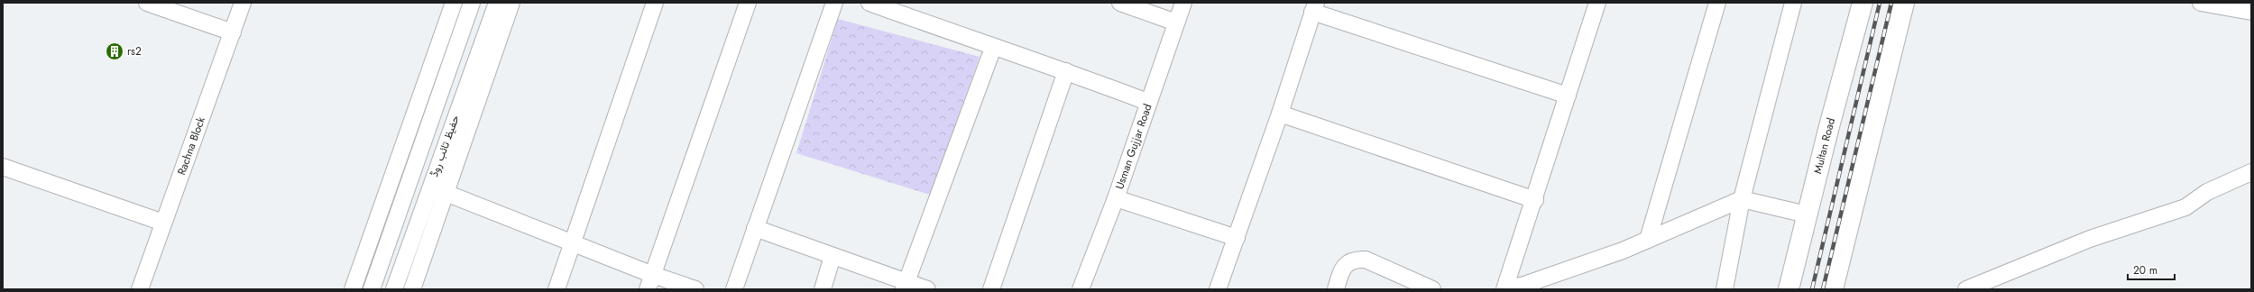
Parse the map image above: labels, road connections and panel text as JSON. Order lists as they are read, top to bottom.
{
  "streets": {
    "main road": ["Multan Road"],
    "street": ["Rachna Block", "حفیظ تائب روڈ", "Usman Gujjar Road"]
  },
  "places": {
    "building": ["rs2"]
  },
  "scale_bar": "20 m"
}
